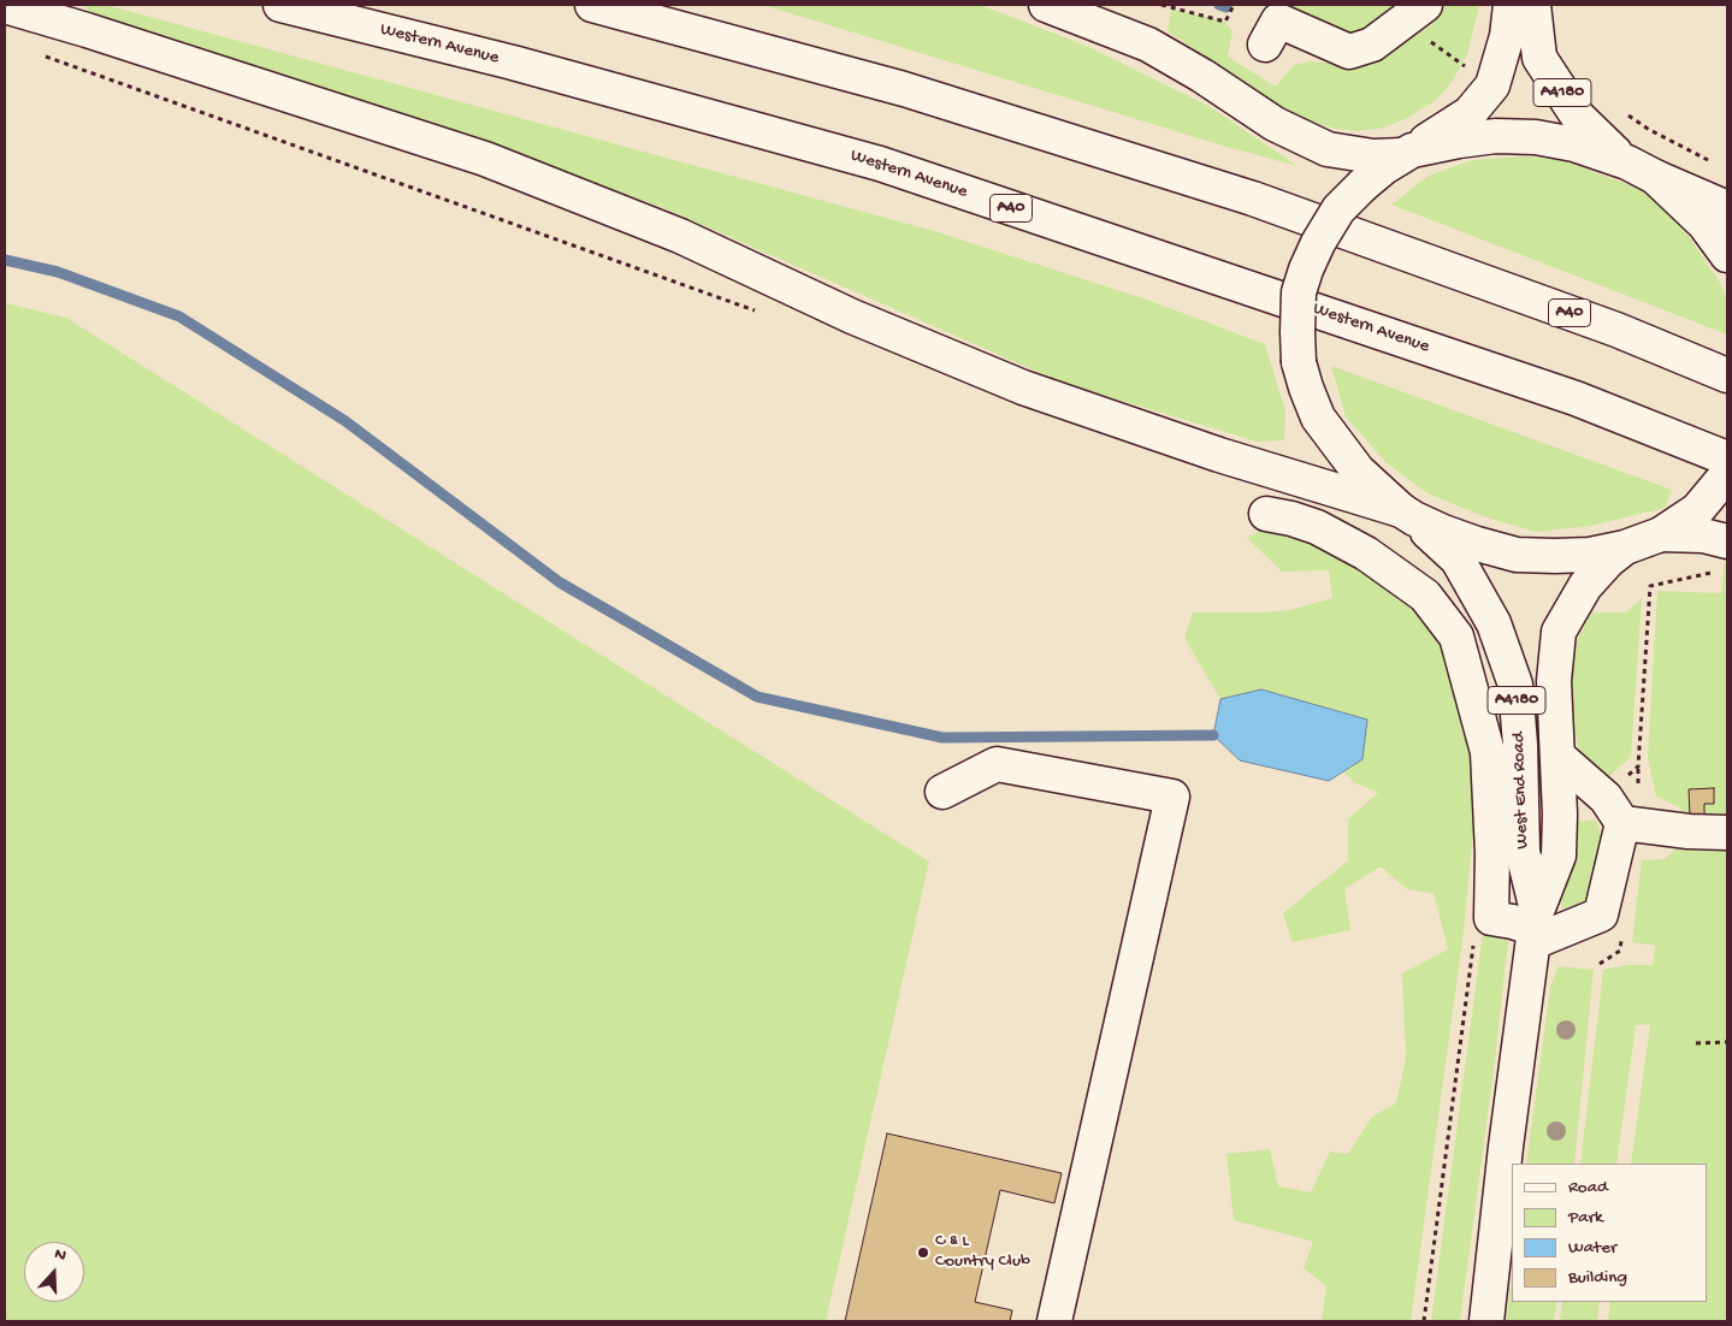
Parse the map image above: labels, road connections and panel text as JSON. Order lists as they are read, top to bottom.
{
  "streets": {
    "main road": [
      "Western Avenue",
      "A4180",
      "A40",
      "West End Road"
    ]
  },
  "places": ["C & L Country Club"],
  "legend": [
    "Road",
    "Park",
    "Water",
    "Building"
  ],
  "north": "top"
}
